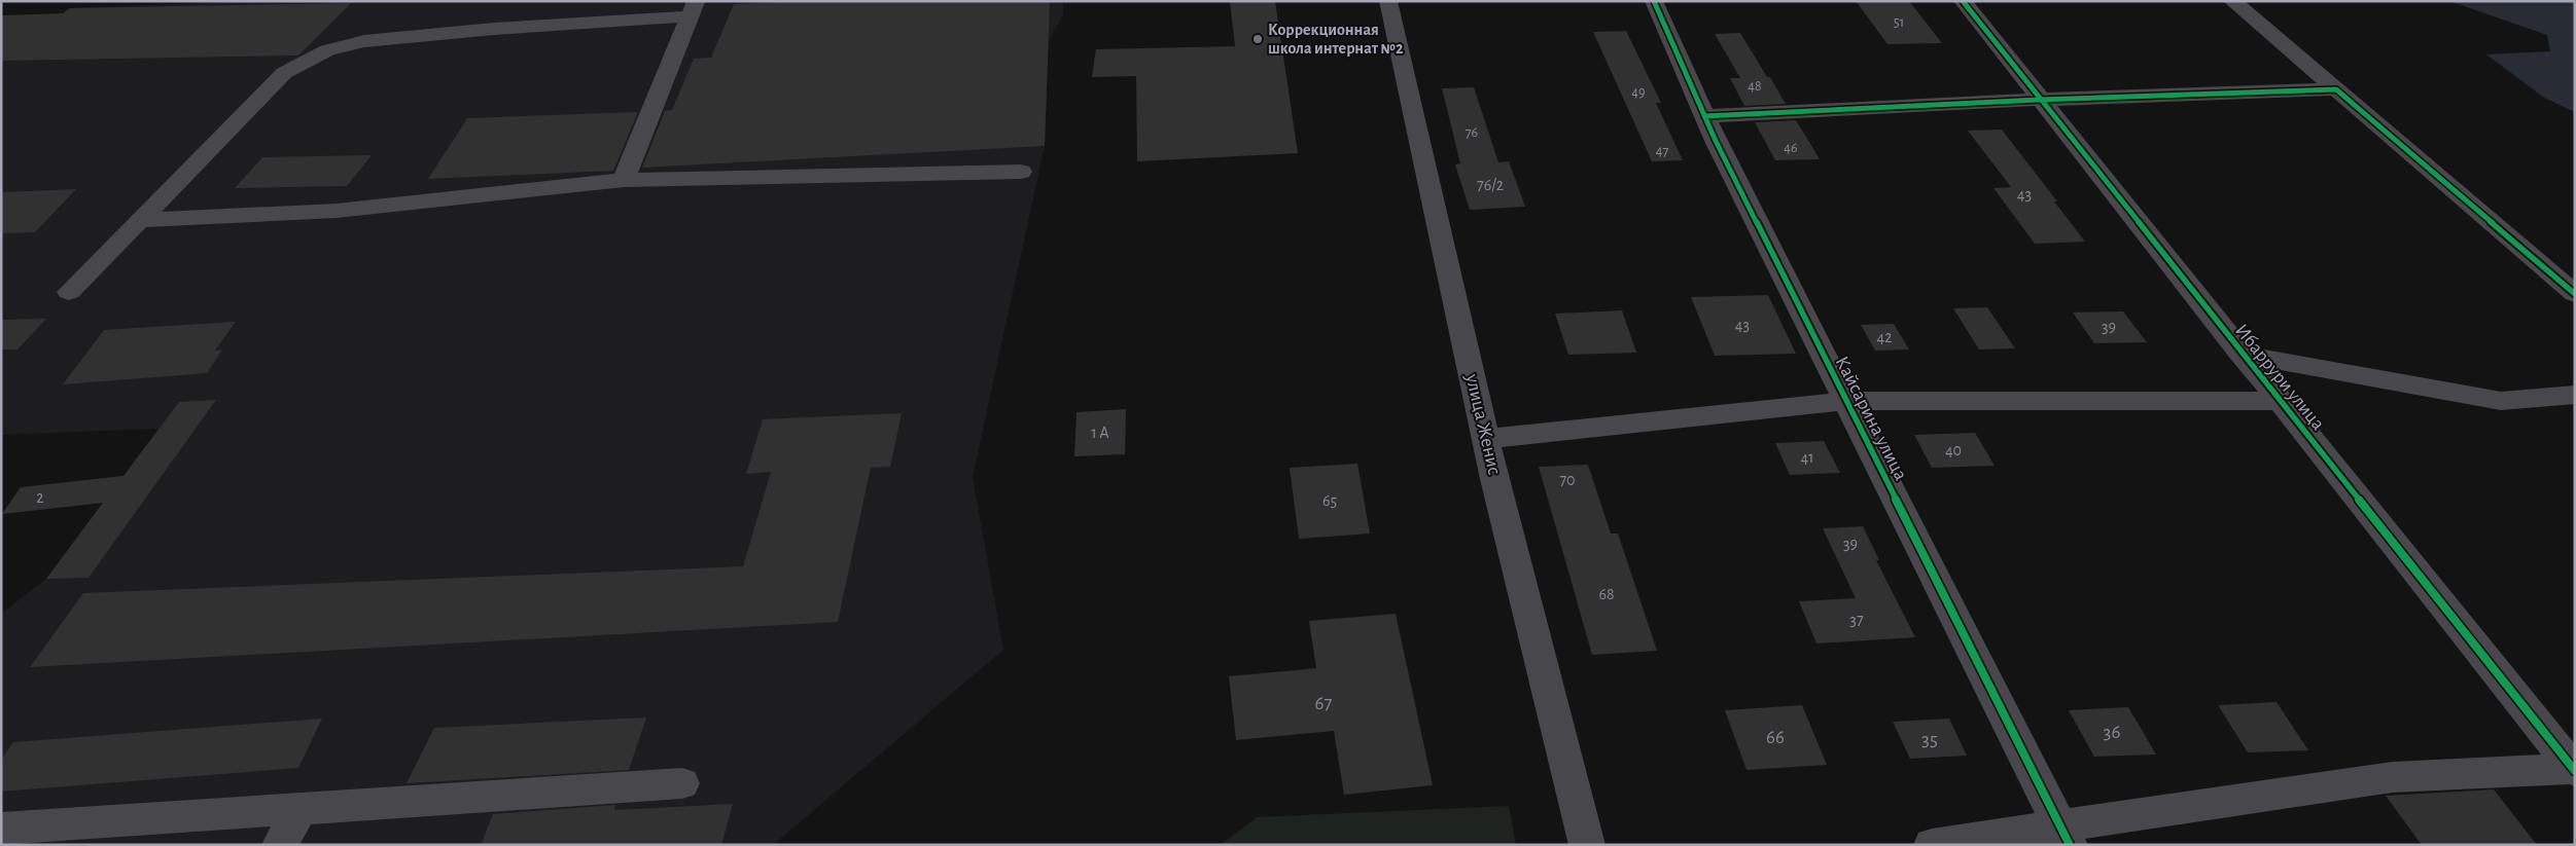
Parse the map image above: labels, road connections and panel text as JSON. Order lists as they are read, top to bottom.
{
  "streets": {
    "street": ["Ибаррури улица", "Кайсарина улица", "улица Женис"]
  },
  "places": ["Коррекционная школа интернат №2"],
  "house_numbers": [
    "51",
    "48",
    "49",
    "76",
    "46",
    "47",
    "76/2",
    "43",
    "43",
    "39",
    "42",
    "1 А",
    "40",
    "41",
    "70",
    "2",
    "65",
    "39",
    "68",
    "37",
    "67",
    "36",
    "66",
    "35"
  ]
}
